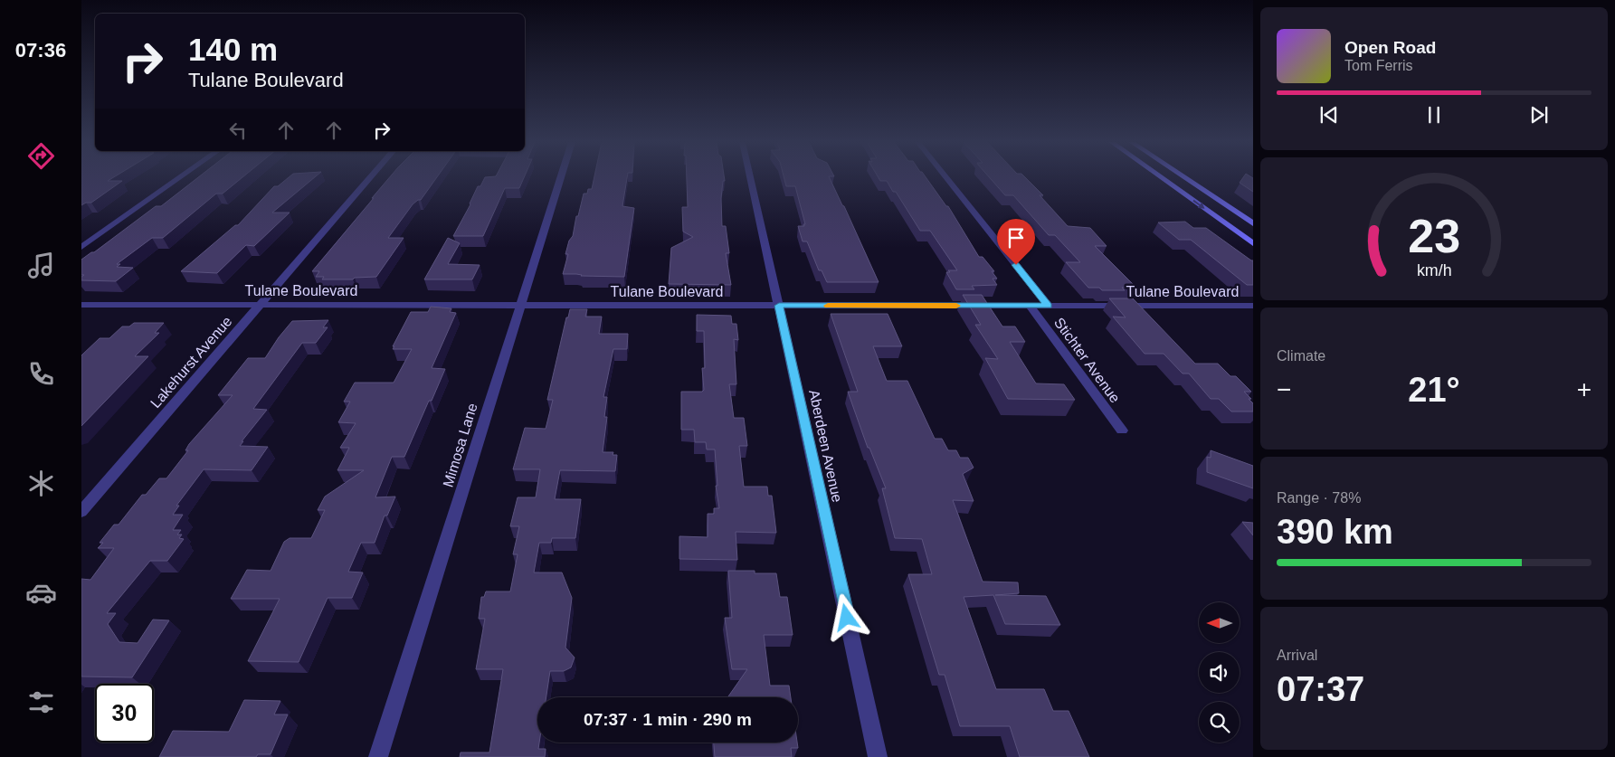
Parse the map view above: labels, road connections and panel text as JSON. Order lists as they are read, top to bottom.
{
  "streets": {
    "street": [
      "Tulane Boulevard",
      "Stichter Avenue",
      "Lakehurst Avenue",
      "Mimosa Lane",
      "Aberdeen Avenue"
    ]
  },
  "crossings": [
    ["Tulane Boulevard", "Stichter Avenue"],
    ["Tulane Boulevard", "Lakehurst Avenue"],
    ["Tulane Boulevard", "Mimosa Lane"],
    ["Tulane Boulevard", "Aberdeen Avenue"]
  ],
  "north": "left",
  "page": {
    "tabs": "07:36",
    "turn": ["140 m", "Tulane Boulevard"],
    "song": ["Open Road", "Tom Ferris"],
    "tile": [
      "Climate",
      ["Range · 78%", "390 km"],
      ["Arrival", "07:37"]
    ],
    "heat": ["−", "21°", "+"],
    "limit": "30",
    "trip": "07:37 · 1 min · 290 m",
    "gauge": ["23", "km/h"]
  }
}
